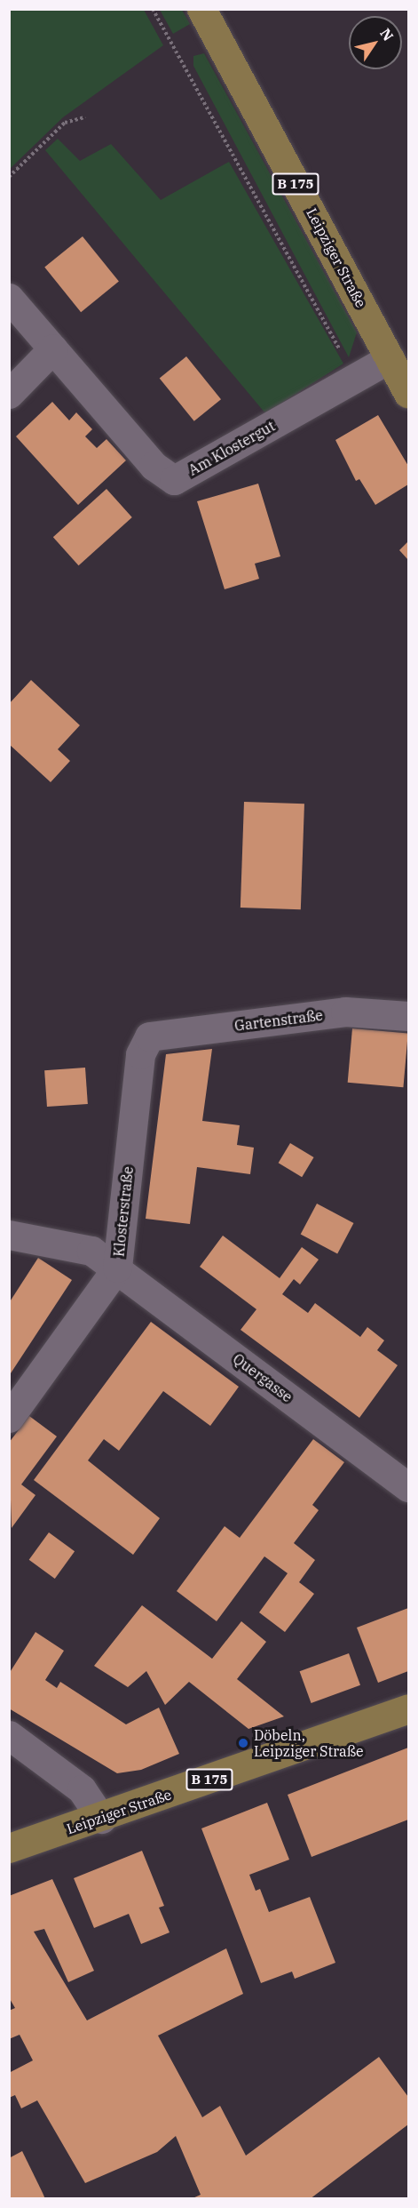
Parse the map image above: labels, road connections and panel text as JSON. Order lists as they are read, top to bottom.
{
  "streets": {
    "main road": ["B 175", "Leipziger Straße"],
    "street": [
      "Am Klostergut",
      "Gartenstraße",
      "Klosterstraße",
      "Quergasse"
    ]
  },
  "crossings": [
    ["Leipziger Straße", "Am Klostergut"],
    ["Gartenstraße", "Klosterstraße"],
    ["Klosterstraße", "Quergasse"]
  ],
  "places": ["Döbeln, Leipziger Straße"],
  "north": "top right"
}
